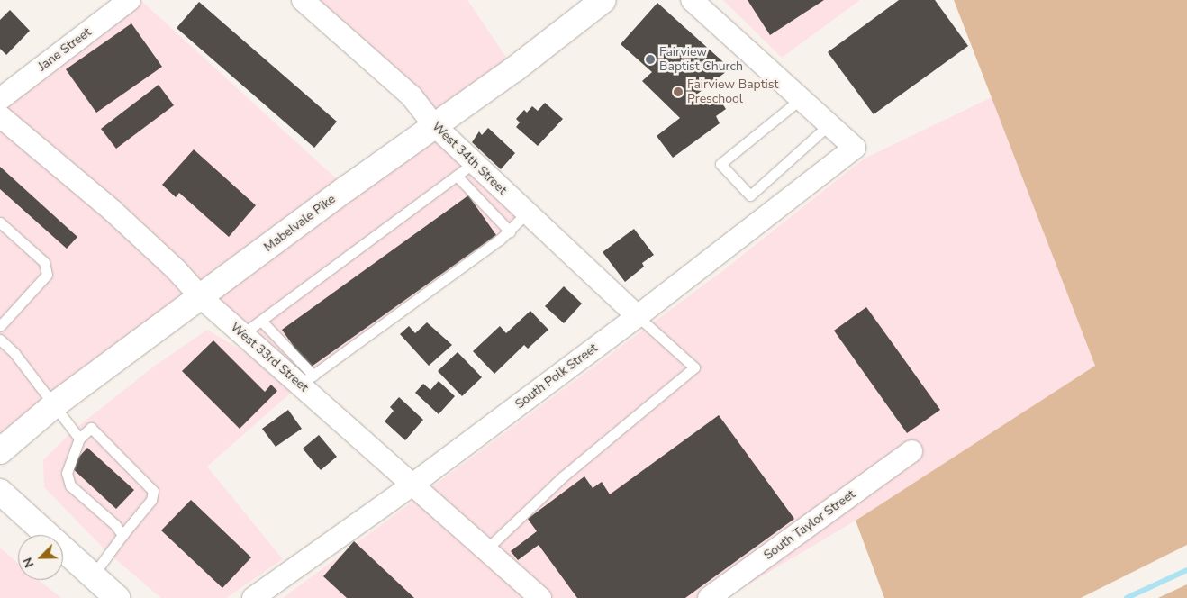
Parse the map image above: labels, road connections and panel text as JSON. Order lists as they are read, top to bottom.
{
  "streets": {
    "main road": ["Mabelvale Pike"],
    "street": [
      "Jane Street",
      "West 34th Street",
      "West 33rd Street",
      "South Polk Street",
      "South Taylor Street"
    ]
  },
  "crossings": [
    ["West 34th Street", "Mabelvale Pike"],
    ["West 34th Street", "South Polk Street"],
    ["Mabelvale Pike", "West 33rd Street"],
    ["West 33rd Street", "South Polk Street"]
  ],
  "places": ["Fairview Baptist Church", "Fairview Baptist Preschool"],
  "north": "bottom left"
}
